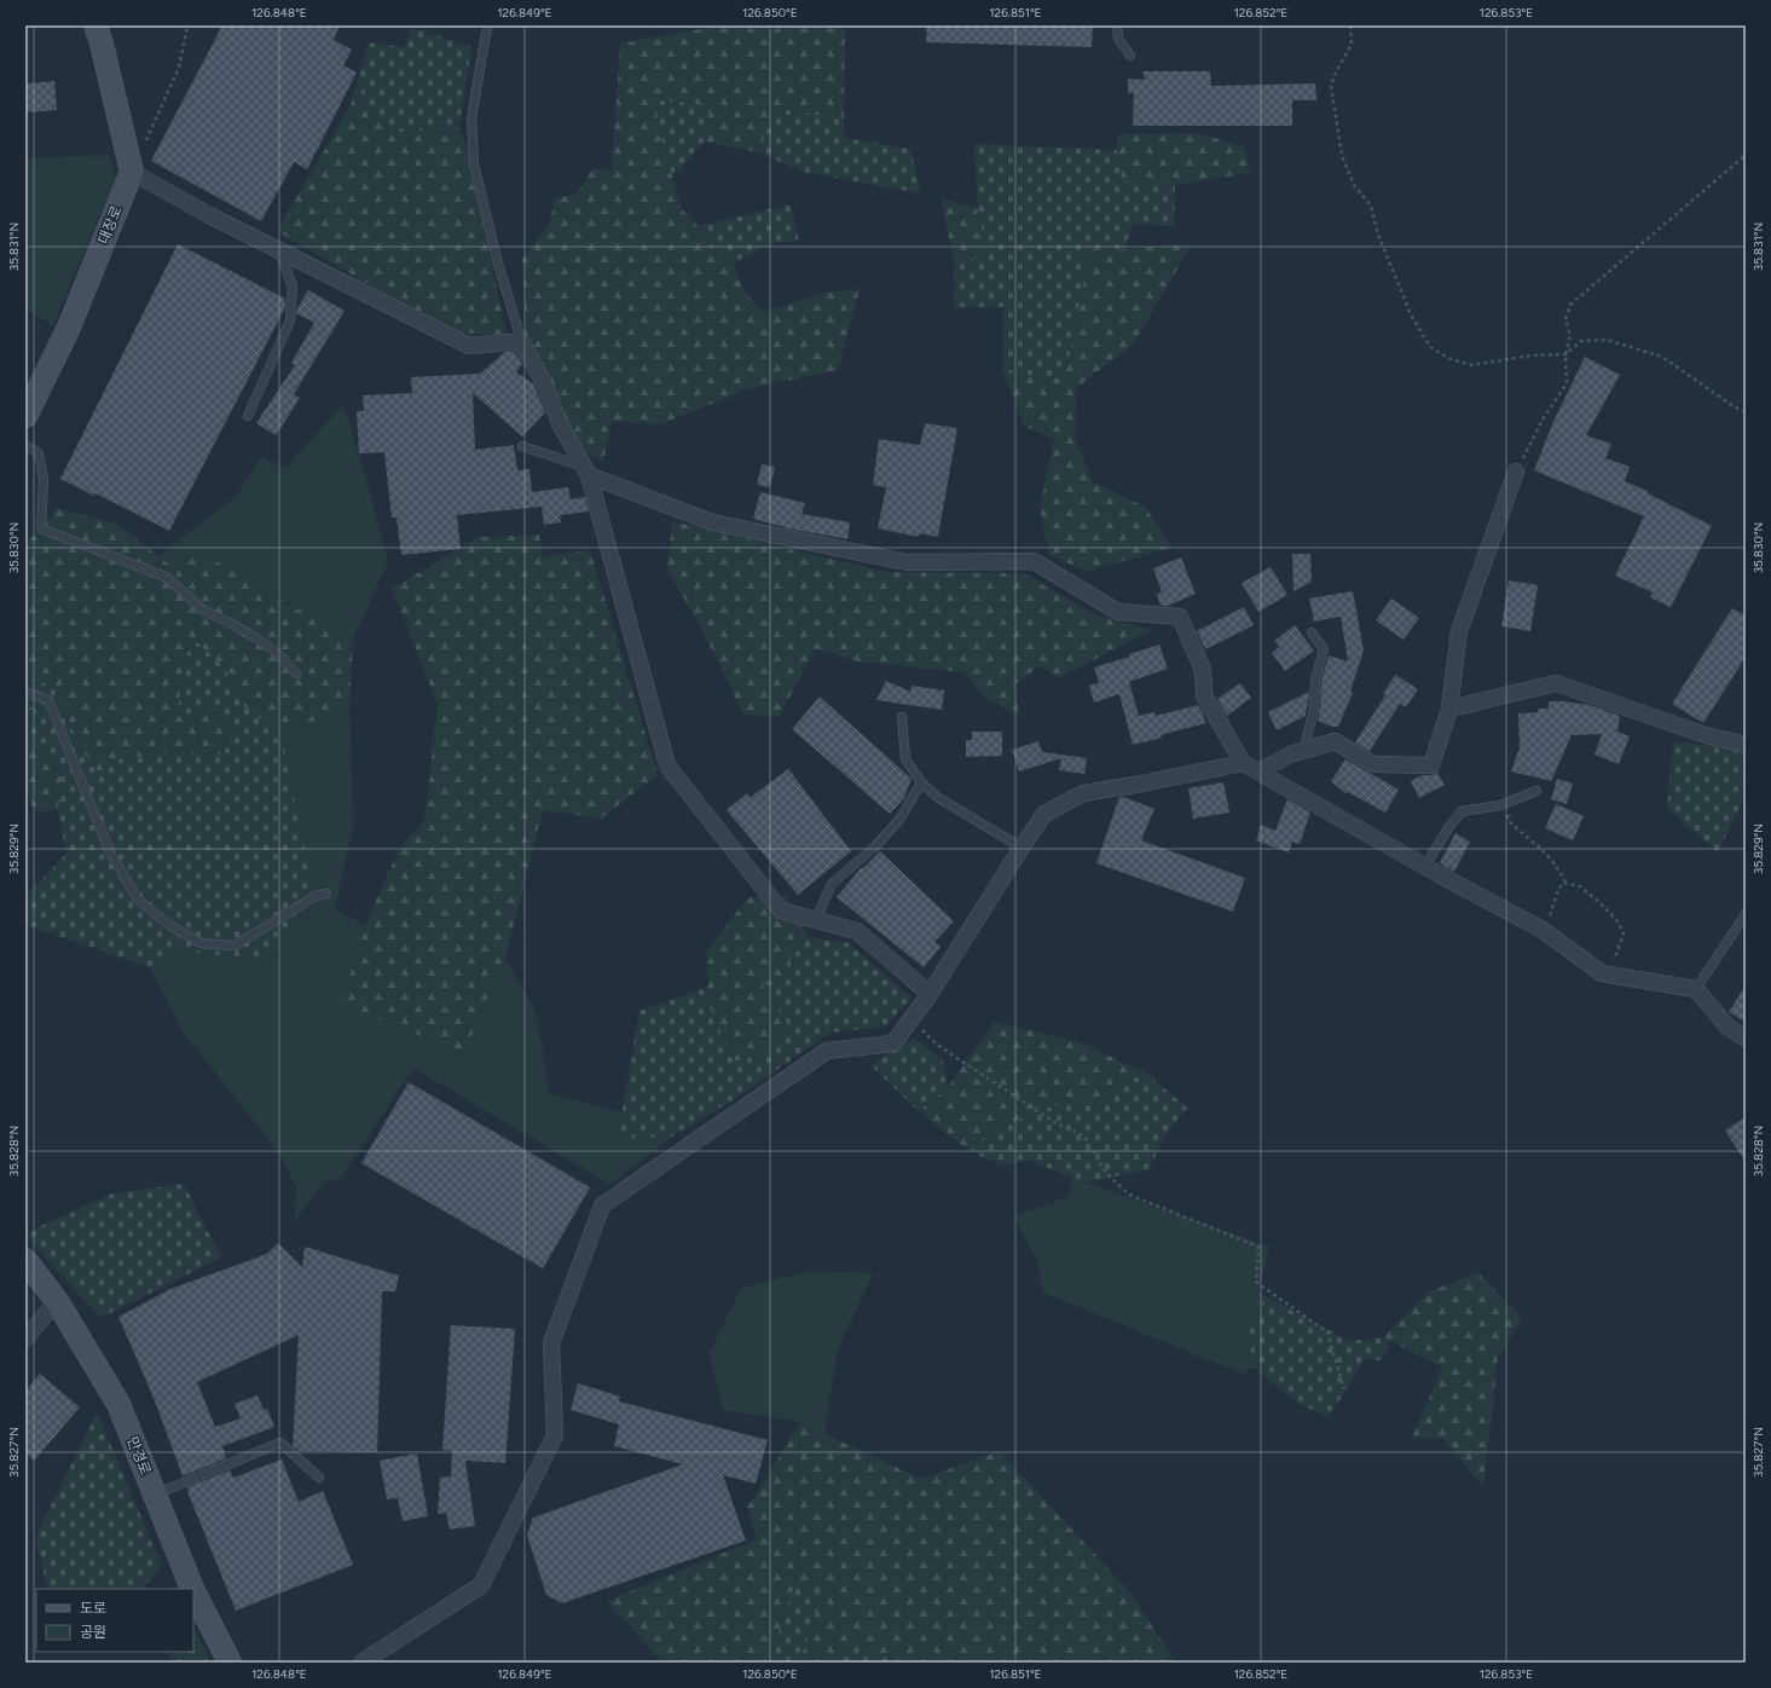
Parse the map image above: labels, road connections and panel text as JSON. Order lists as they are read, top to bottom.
{
  "streets": {
    "street": ["대장로", "만경로"]
  },
  "legend": ["도로", "공원"],
  "coordinates": [
    "126.848°E",
    "126.849°E",
    "126.850°E",
    "126.851°E",
    "126.852°E",
    "126.853°E",
    "35.831°N",
    "35.830°N",
    "35.829°N",
    "35.828°N",
    "35.827°N"
  ]
}
